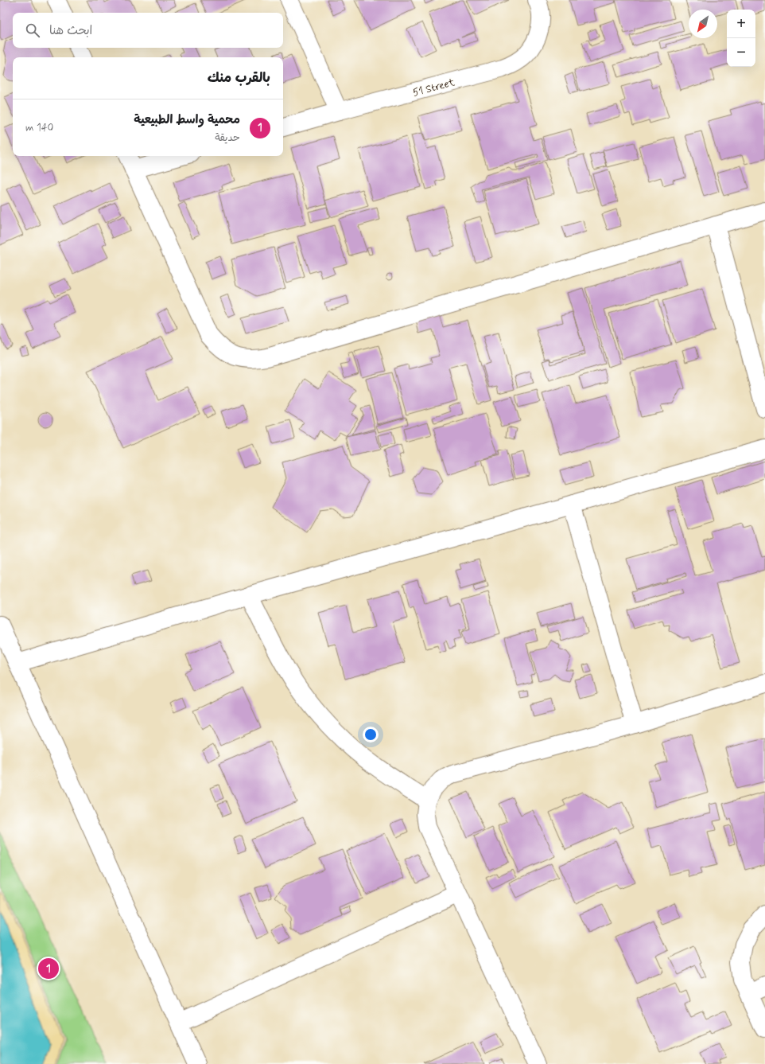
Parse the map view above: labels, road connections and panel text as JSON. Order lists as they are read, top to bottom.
{
  "streets": {
    "street": ["51 Street"]
  },
  "north": "bottom left",
  "page": {
    "map_buttons": ["+", "−"],
    "search": "ابحث هنا",
    "heading": "بالقرب منك",
    "list": [
      {
        "mark": "1",
        "name": "محمية واسط الطبيعية",
        "note": "حديقة",
        "value": "140 m"
      }
    ],
    "pins": "1"
  }
}
